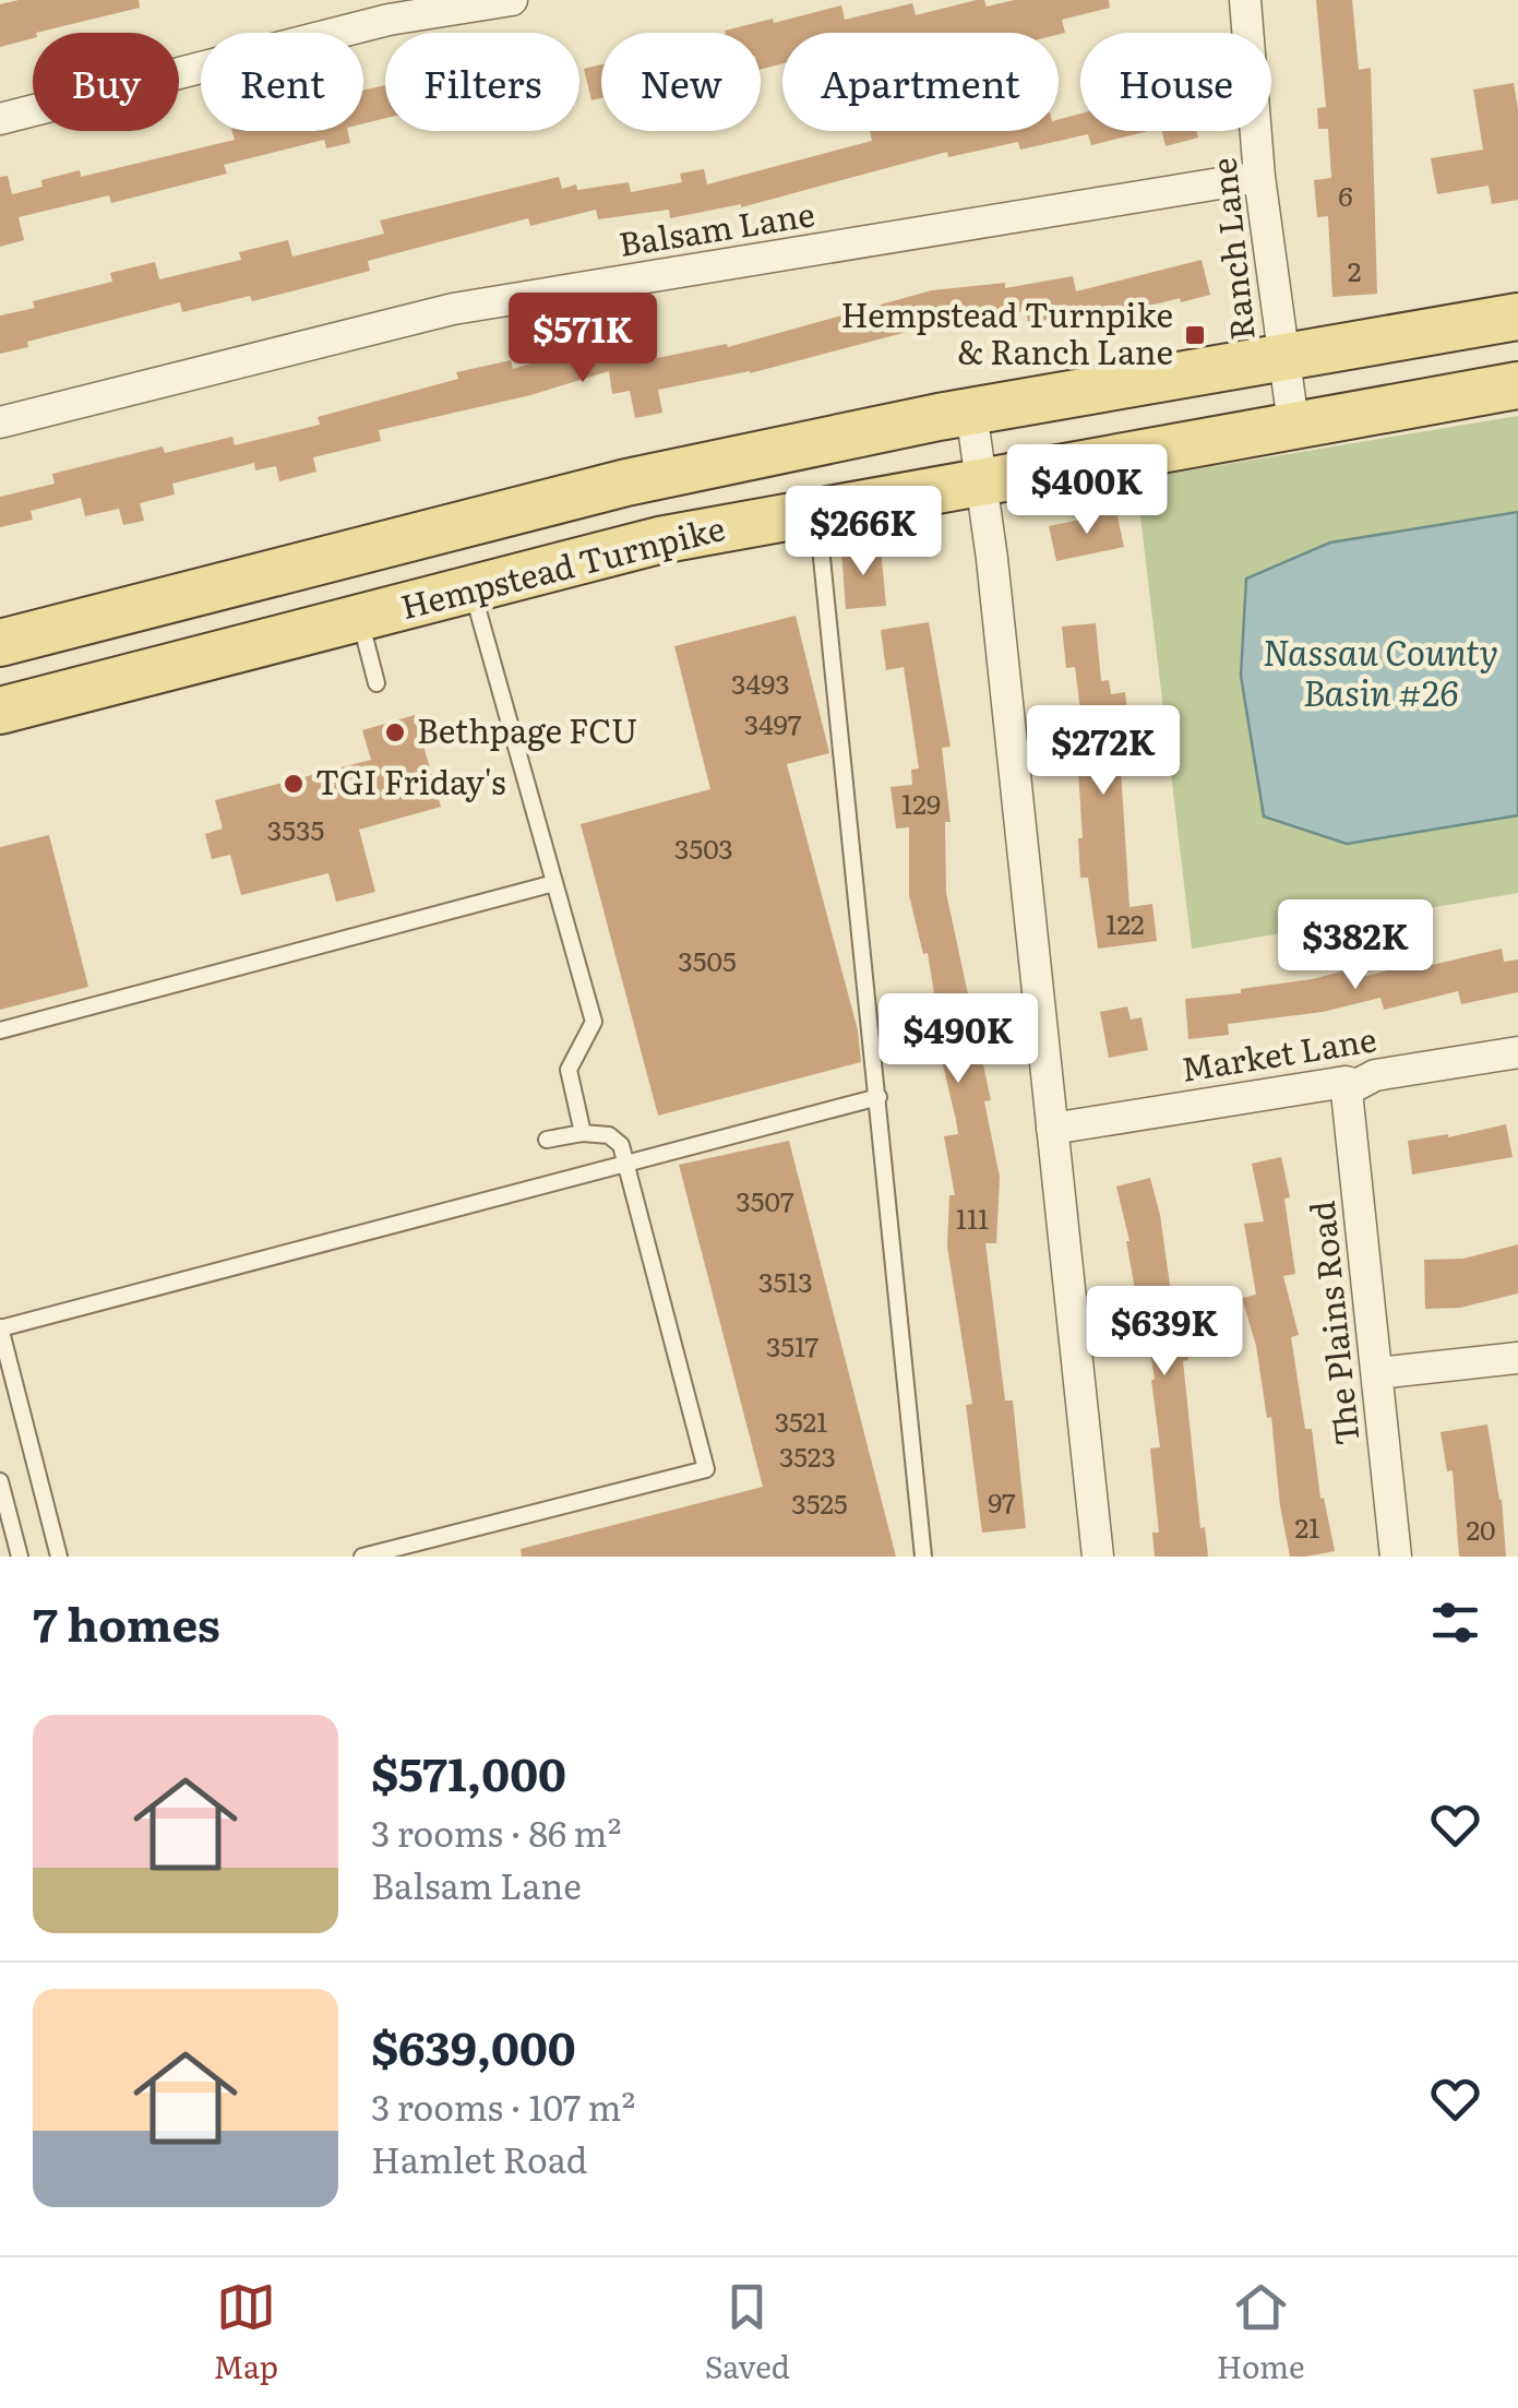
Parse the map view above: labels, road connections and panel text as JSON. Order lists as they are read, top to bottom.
{
  "streets": {
    "main road": ["Hempstead Turnpike"],
    "street": [
      "Balsam Lane",
      "Ranch Lane",
      "Market Lane",
      "The Plains Road"
    ]
  },
  "crossings": [
    ["Balsam Lane", "Ranch Lane"],
    ["Ranch Lane", "Hempstead Turnpike"],
    ["Market Lane", "The Plains Road"]
  ],
  "water": ["Nassau County Basin #26"],
  "places": {
    "transit": ["Hempstead Turnpike & Ranch Lane"],
    "other": ["Bethpage FCU", "TGI Friday's"]
  },
  "house_numbers": [
    "6",
    "2",
    "3493",
    "3497",
    "129",
    "3535",
    "3503",
    "122",
    "3505",
    "3507",
    "111",
    "3513",
    "3517",
    "3521",
    "3523",
    "97",
    "3525",
    "21",
    "20"
  ],
  "page": {
    "chip": [
      "Buy",
      "Rent",
      "Filters",
      "New",
      "Apartment",
      "House"
    ],
    "price": [
      "$571K",
      "$400K",
      "$266K",
      "$272K",
      "$382K",
      "$490K",
      "$639K"
    ],
    "heading": "7 homes",
    "list": [
      {
        "name": "$571,000",
        "note": "3 rooms · 86 m² · Balsam Lane"
      },
      {
        "name": "$639,000",
        "note": "3 rooms · 107 m² · Hamlet Road"
      }
    ],
    "tabs": ["Map", "Saved", "Home"]
  }
}
